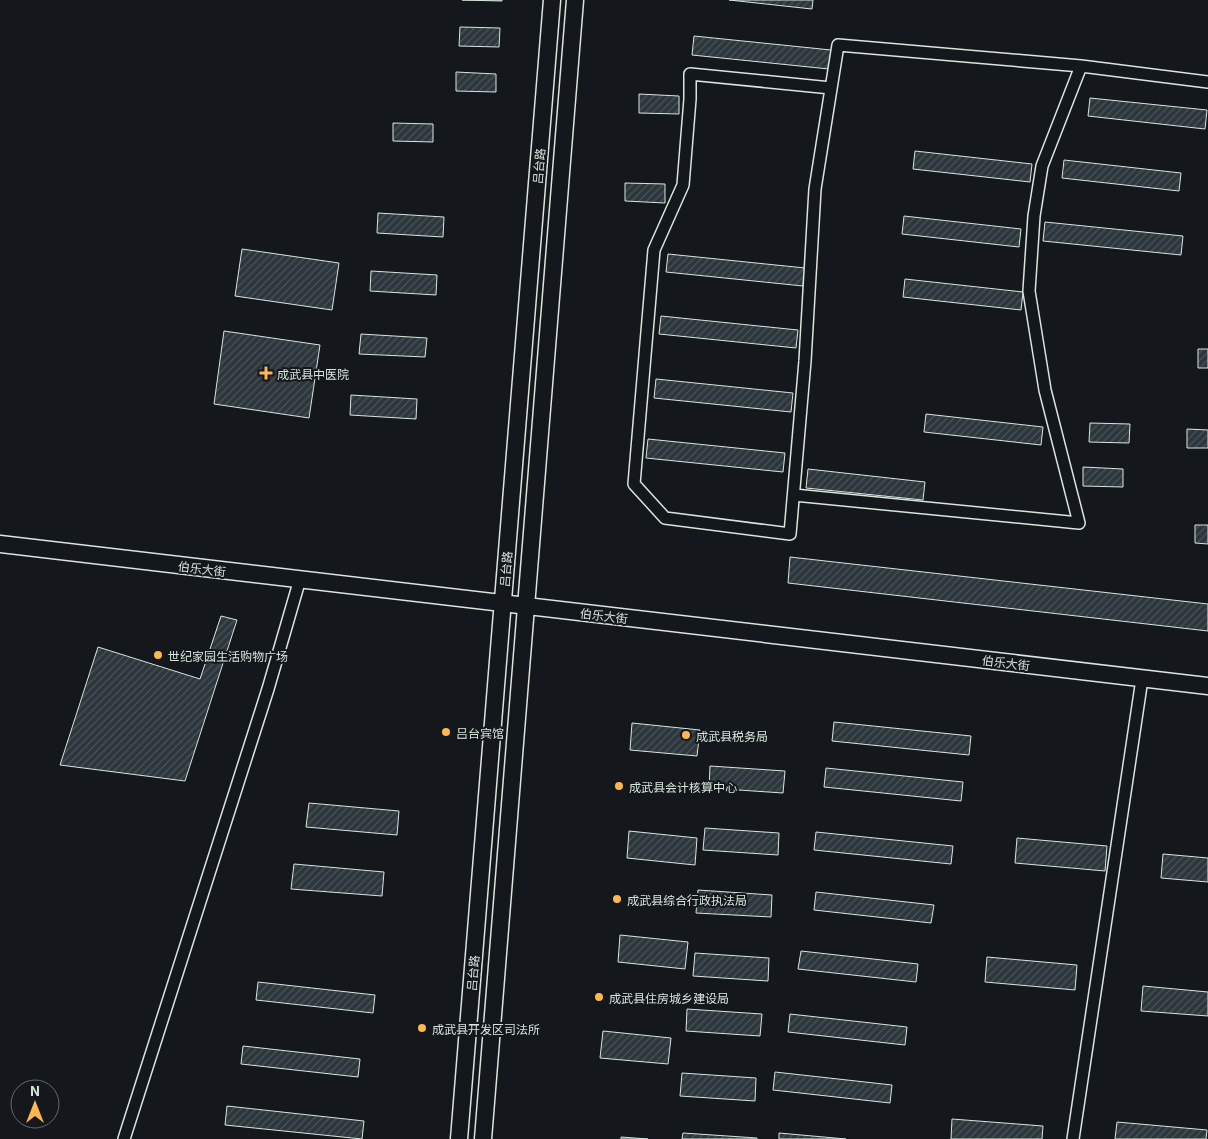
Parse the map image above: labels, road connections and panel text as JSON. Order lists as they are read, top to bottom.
{
  "streets": {
    "main road": ["吕台路", "伯乐大街"]
  },
  "crossings": [
    ["吕台路", "伯乐大街"]
  ],
  "places": {
    "health": ["成武县中医院"],
    "other": [
      "世纪家园生活购物广场",
      "吕台宾馆",
      "成武县税务局",
      "成武县会计核算中心",
      "成武县综合行政执法局",
      "成武县住房城乡建设局",
      "成武县开发区司法所"
    ]
  },
  "north": "top"
}
